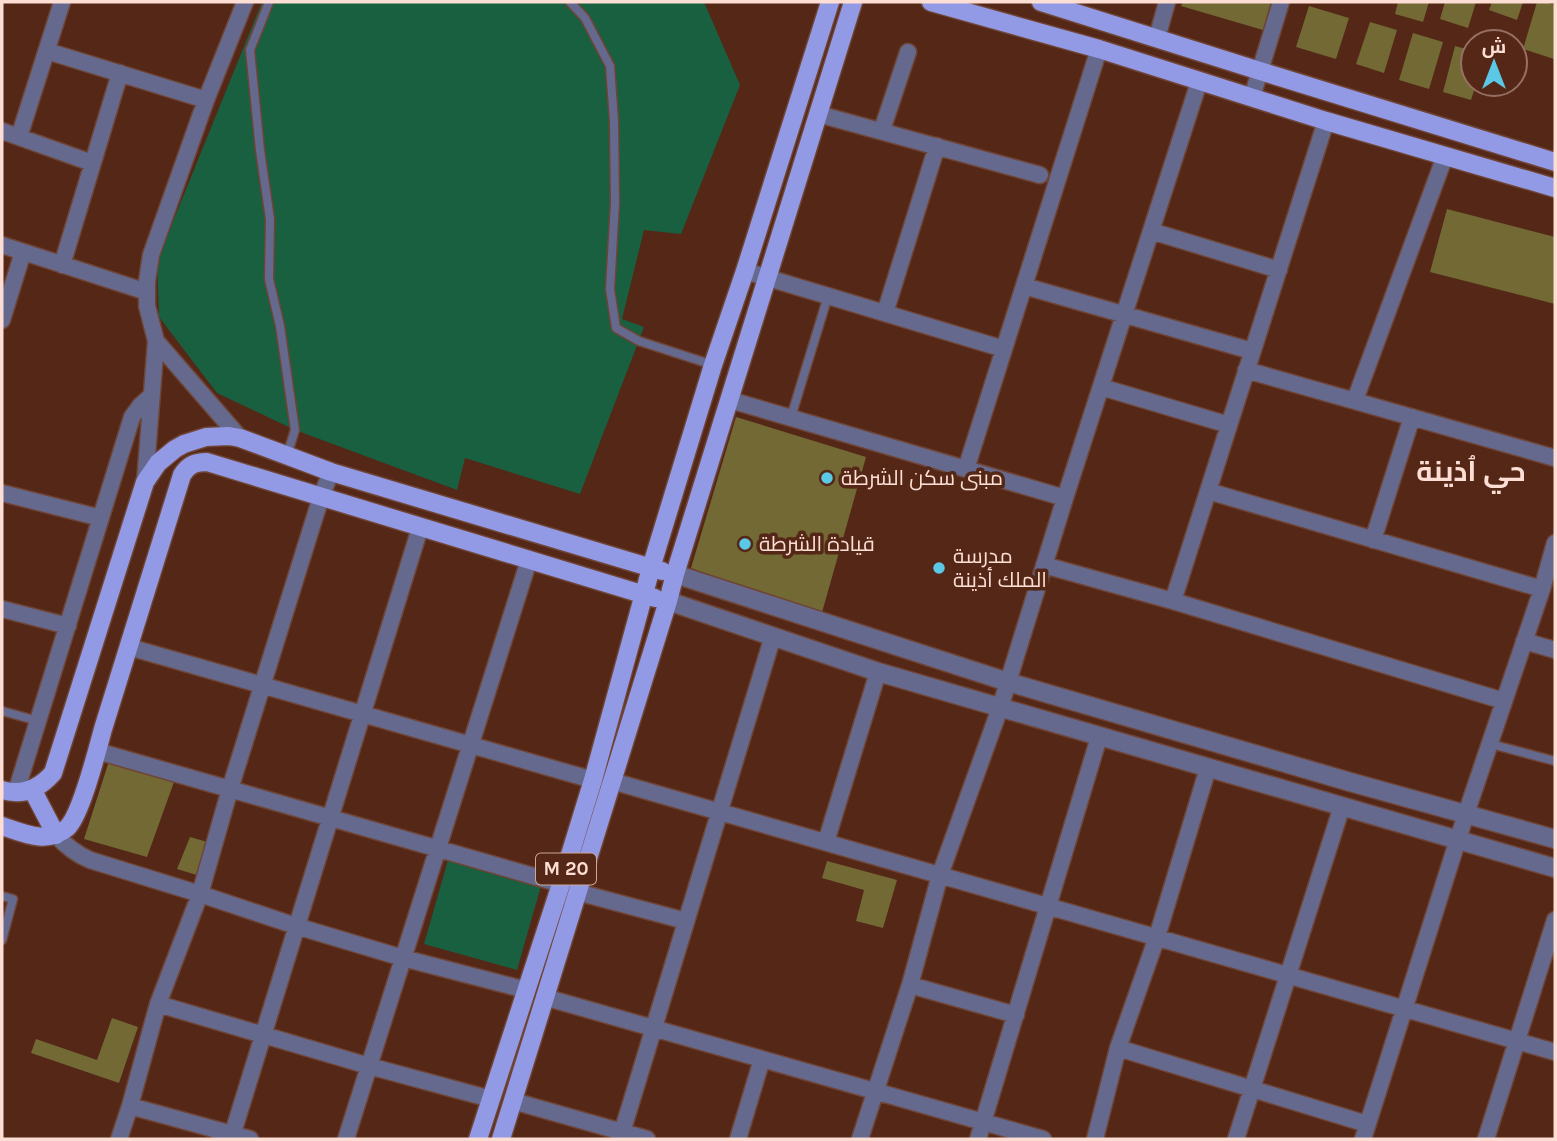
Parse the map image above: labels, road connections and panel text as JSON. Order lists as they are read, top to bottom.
{
  "streets": {
    "main road": ["M 20"]
  },
  "districts": ["حي اُذينة"],
  "places": ["مبنى سكن الشرطة", "قيادة الشرطة", "مدرسة الملك أذينة"],
  "north": "top"
}
